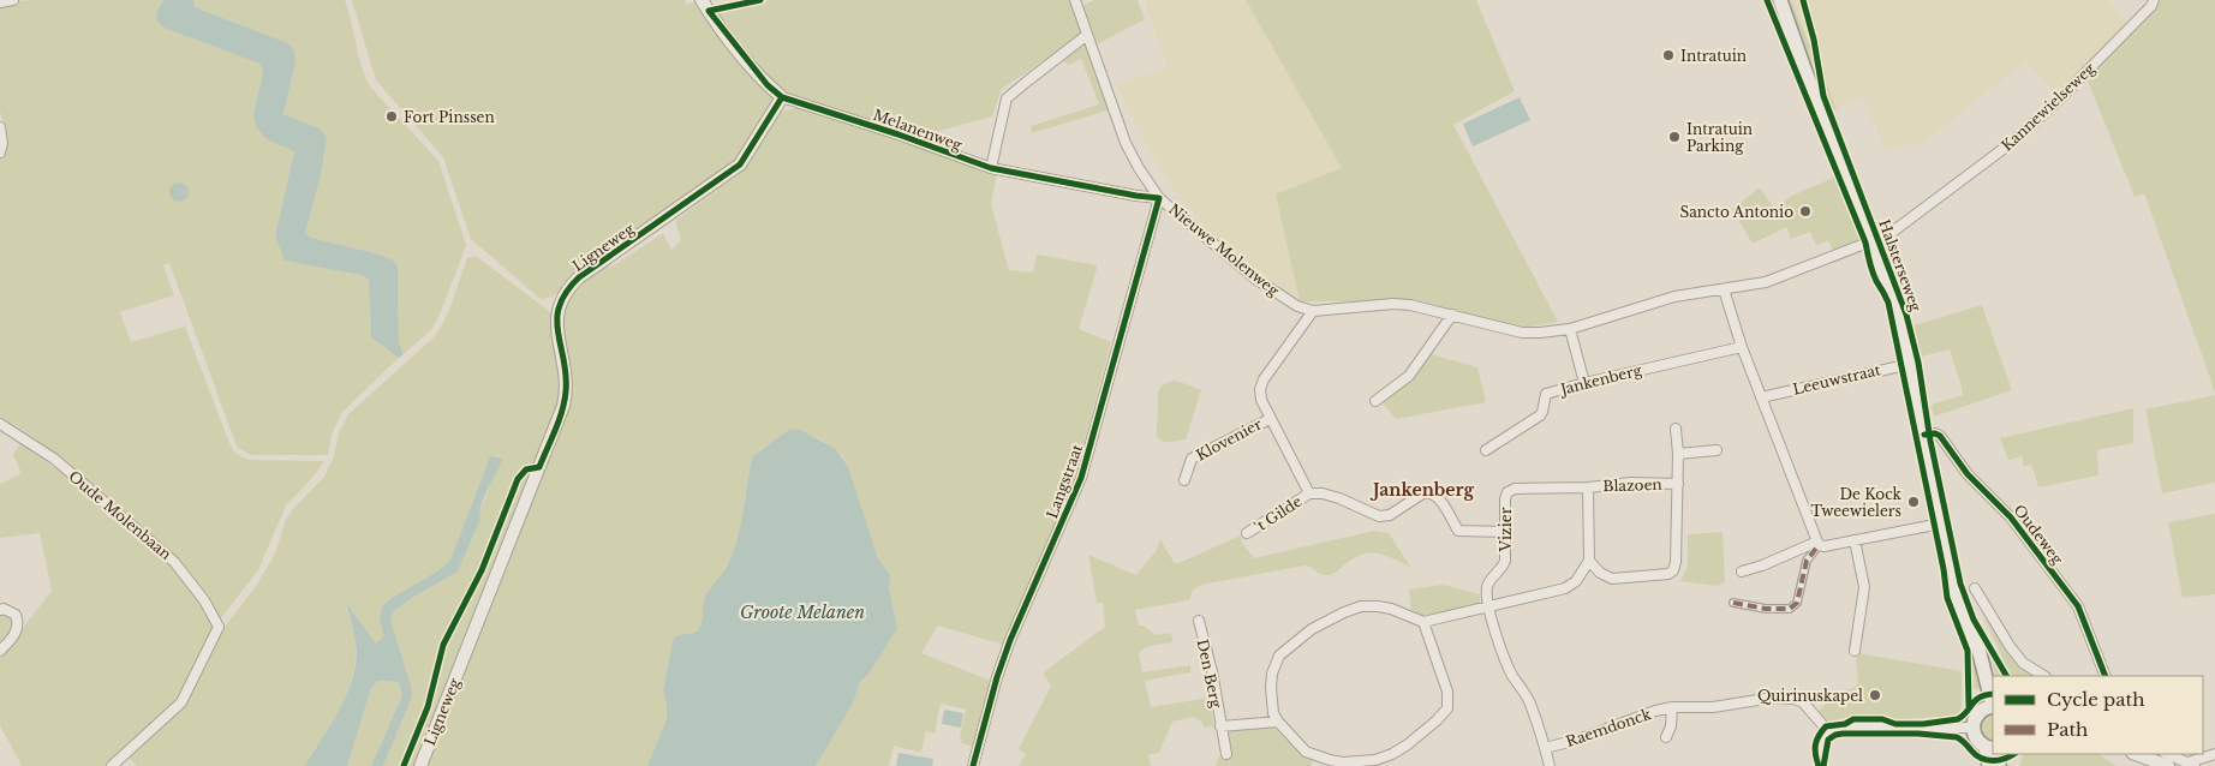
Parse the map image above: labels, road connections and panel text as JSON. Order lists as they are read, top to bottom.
{
  "streets": {
    "main road": ["Halsterseweg"],
    "street": [
      "Kannewielseweg",
      "Melanenweg",
      "Ligneweg",
      "Nieuwe Molenweg",
      "Jankenberg",
      "Leeuwstraat",
      "Klovenier",
      "Langstraat",
      "Blazoen",
      "'t Gilde",
      "Oude Molenbaan",
      "Vizier",
      "Oudeweg",
      "Den Berg",
      "Raemdonck"
    ]
  },
  "crossings": [
    ["Kannewielseweg", "Nieuwe Molenweg"],
    ["Kannewielseweg", "Halsterseweg"],
    ["Melanenweg", "Ligneweg"],
    ["Melanenweg", "Nieuwe Molenweg"],
    ["Melanenweg", "Langstraat"],
    ["Nieuwe Molenweg", "Halsterseweg"],
    ["Nieuwe Molenweg", "Klovenier"],
    ["Nieuwe Molenweg", "Langstraat"],
    ["Halsterseweg", "Leeuwstraat"],
    ["Halsterseweg", "Oudeweg"],
    ["Klovenier", "'t Gilde"],
    ["Blazoen", "Vizier"],
    ["'t Gilde", "Vizier"]
  ],
  "districts": ["Jankenberg"],
  "water": ["Groote Melanen"],
  "places": [
    "Intratuin",
    "Fort Pinssen",
    "Intratuin Parking",
    "Sancto Antonio",
    "De Kock Tweewielers",
    "Quirinuskapel"
  ],
  "legend": ["Cycle path", "Path"]
}
